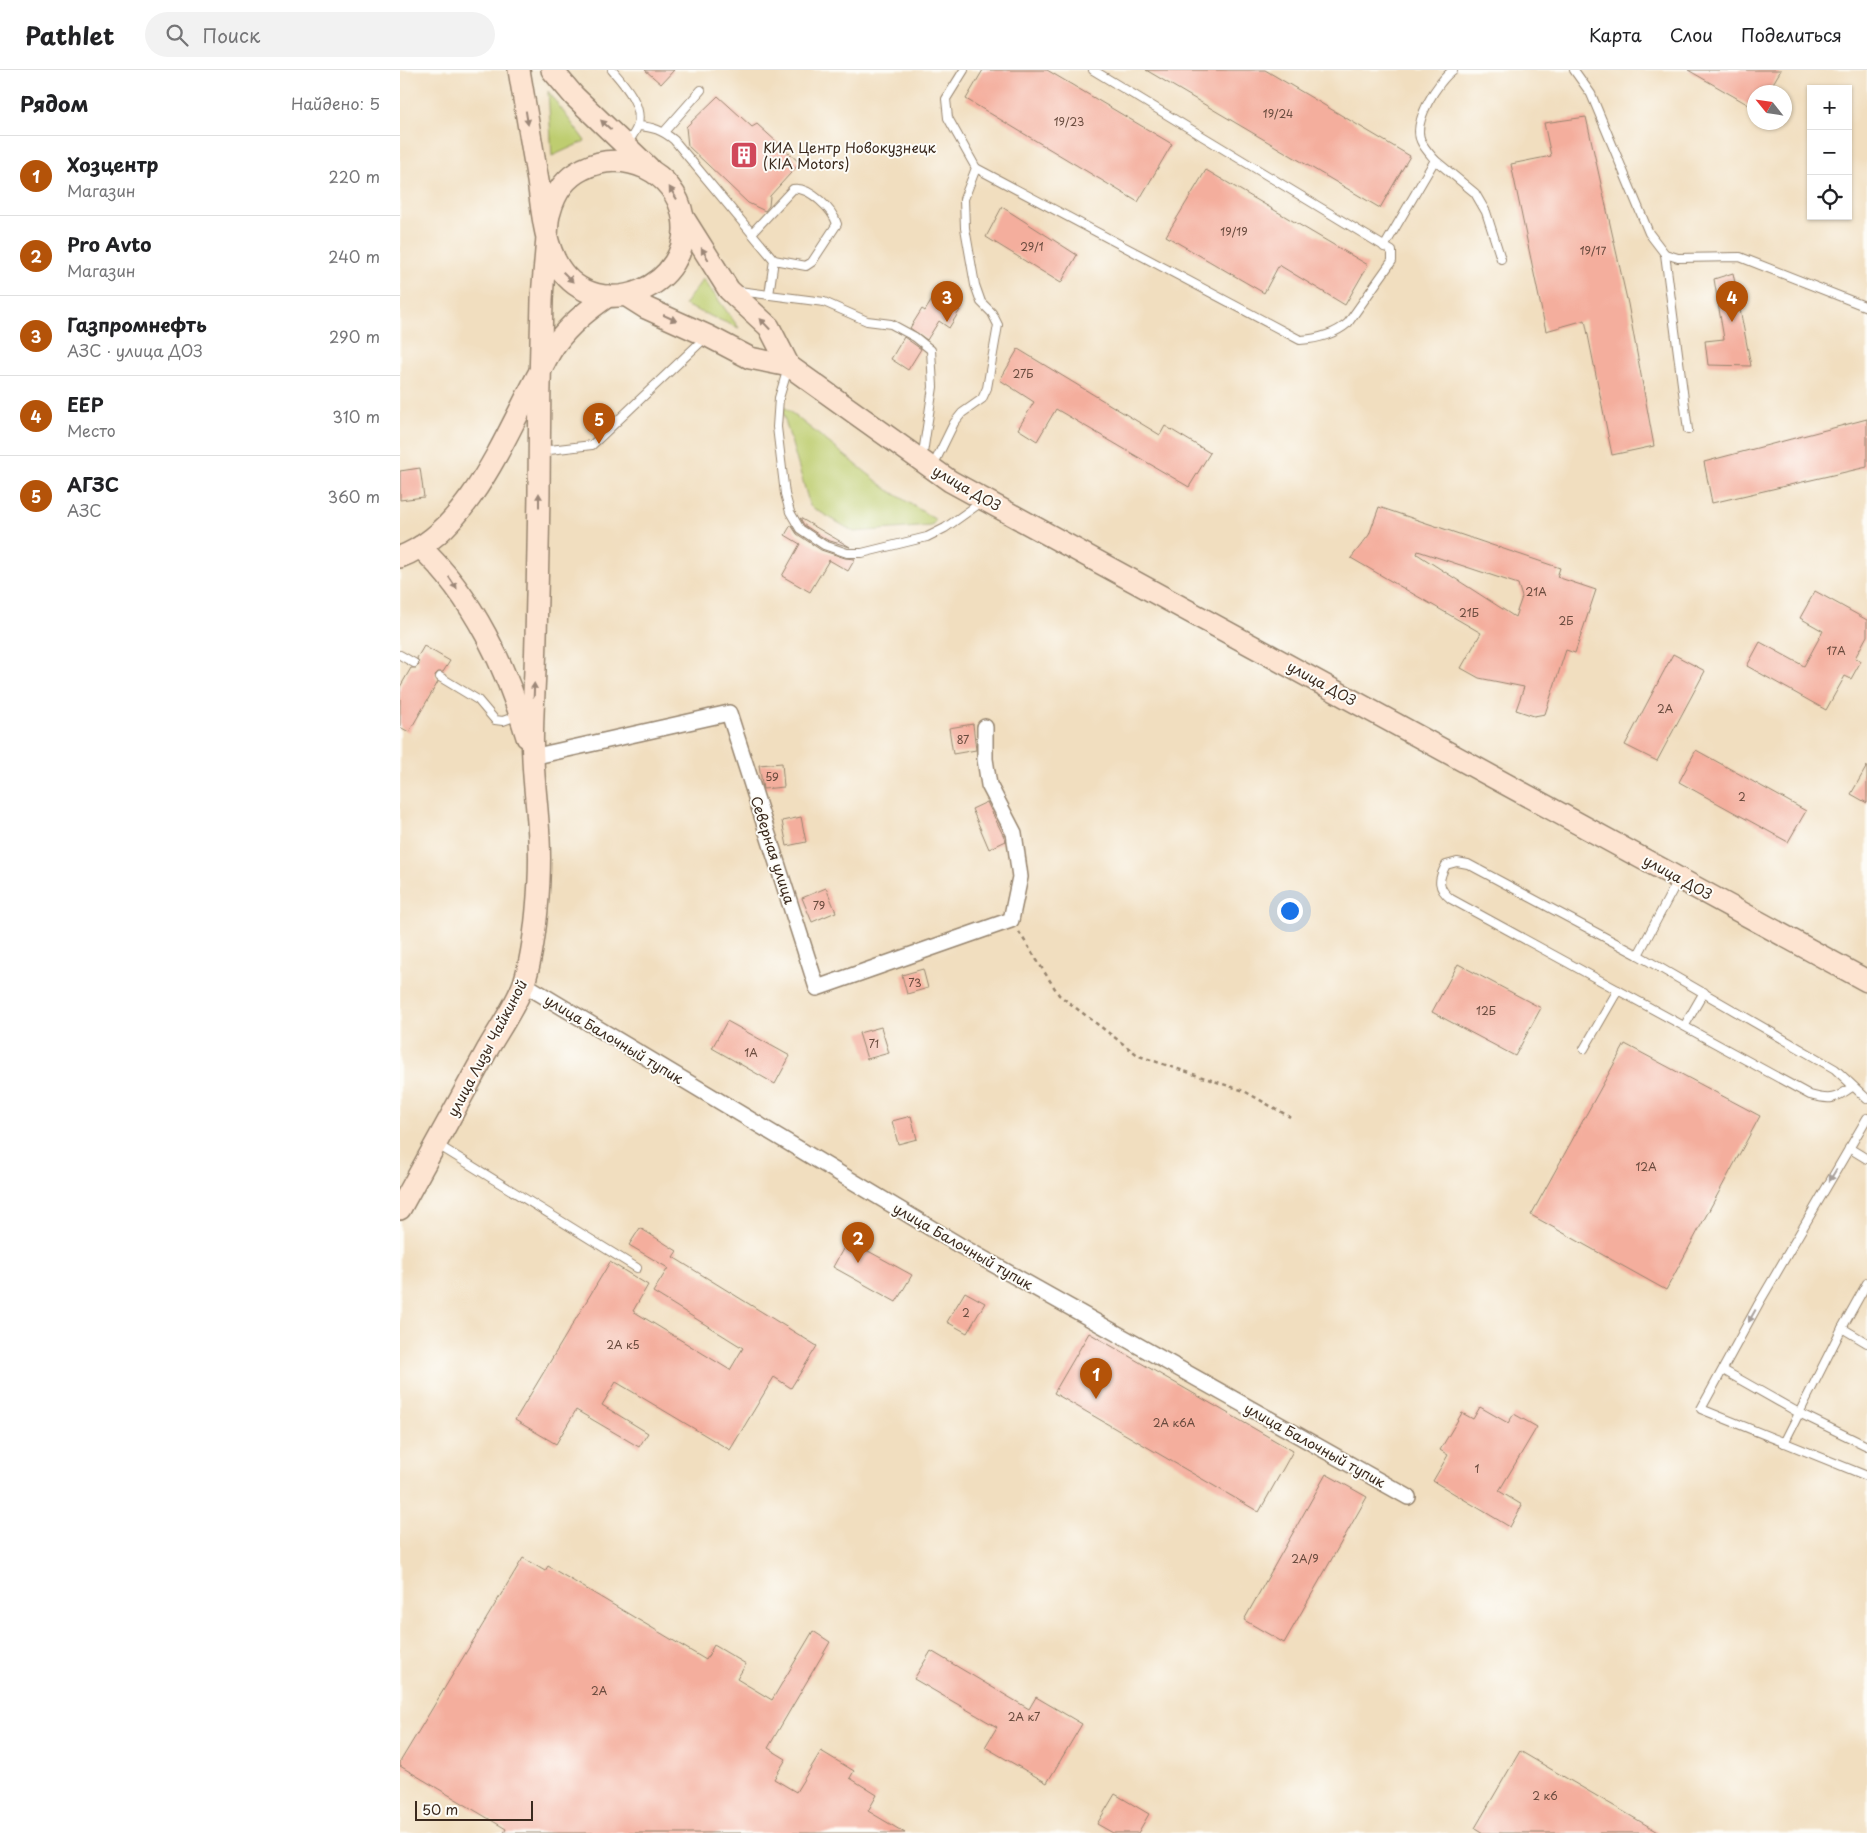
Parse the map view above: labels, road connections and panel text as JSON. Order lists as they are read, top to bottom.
{
  "streets": {
    "main road": ["улица ДОЗ", "улица Лизы Чайкиной"],
    "street": ["Северная улица", "улица Балочный тупик"]
  },
  "crossings": [
    ["Северная улица", "улица Лизы Чайкиной"],
    ["улица Балочный тупик", "улица Лизы Чайкиной"]
  ],
  "places": {
    "building": ["КИА Центр Новокузнецк (KIA Motors)"]
  },
  "house_numbers": [
    "19/24",
    "19/23",
    "19/19",
    "29/1",
    "19/17",
    "27Б",
    "21А",
    "21Б",
    "2Б",
    "17А",
    "2А",
    "87",
    "59",
    "2",
    "79",
    "73",
    "12Б",
    "71",
    "1А",
    "12А",
    "2",
    "2А к5",
    "2А к6А",
    "1",
    "2А/9",
    "2А",
    "2А к7",
    "2 к6"
  ],
  "scale_bar": "50 m",
  "north": "top left",
  "page": {
    "header": "Pathlet",
    "search": "Поиск",
    "nav": ["Карта", "Слои", "Поделиться"],
    "heading": ["Рядом", "Найдено: 5"],
    "map_buttons": ["+", "−"],
    "list": [
      {
        "mark": "1",
        "name": "Хозцентр",
        "note": "Магазин",
        "value": "220 m"
      },
      {
        "mark": "2",
        "name": "Pro Аvto",
        "note": "Магазин",
        "value": "240 m"
      },
      {
        "mark": "3",
        "name": "Газпромнефть",
        "note": "АЗС · улица ДОЗ",
        "value": "290 m"
      },
      {
        "mark": "4",
        "name": "EEP",
        "note": "Место",
        "value": "310 m"
      },
      {
        "mark": "5",
        "name": "АГЗС",
        "note": "АЗС",
        "value": "360 m"
      }
    ],
    "pins": [
      "3",
      "4",
      "5",
      "2",
      "1"
    ],
    "scale": "50 m"
  }
}
